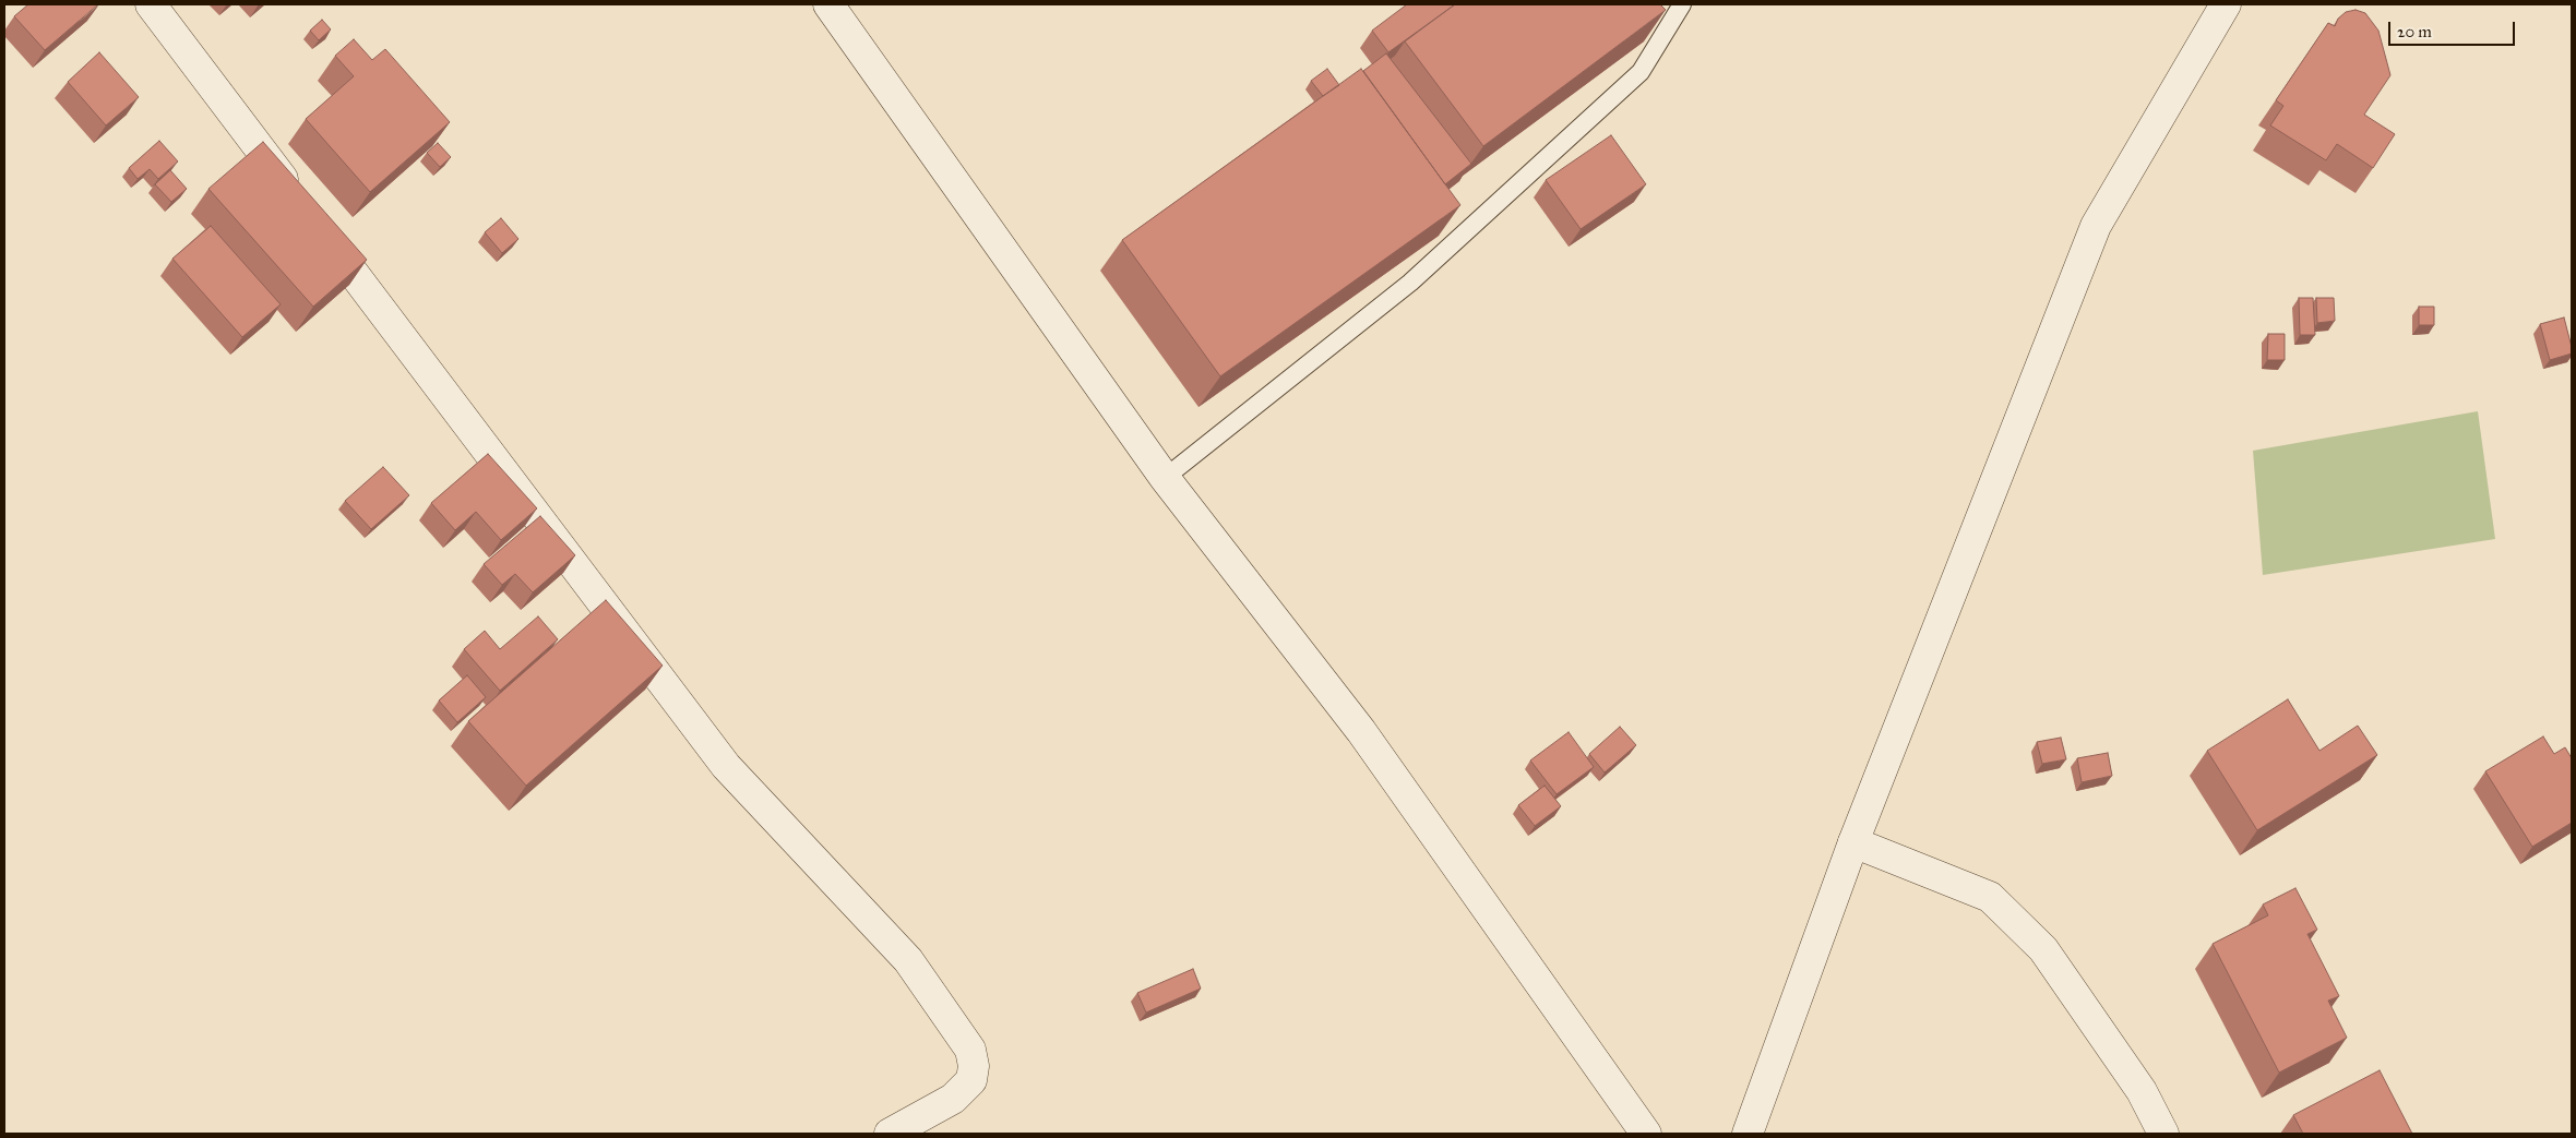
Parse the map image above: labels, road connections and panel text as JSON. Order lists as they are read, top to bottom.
{
  "scale_bar": "20 m"
}
